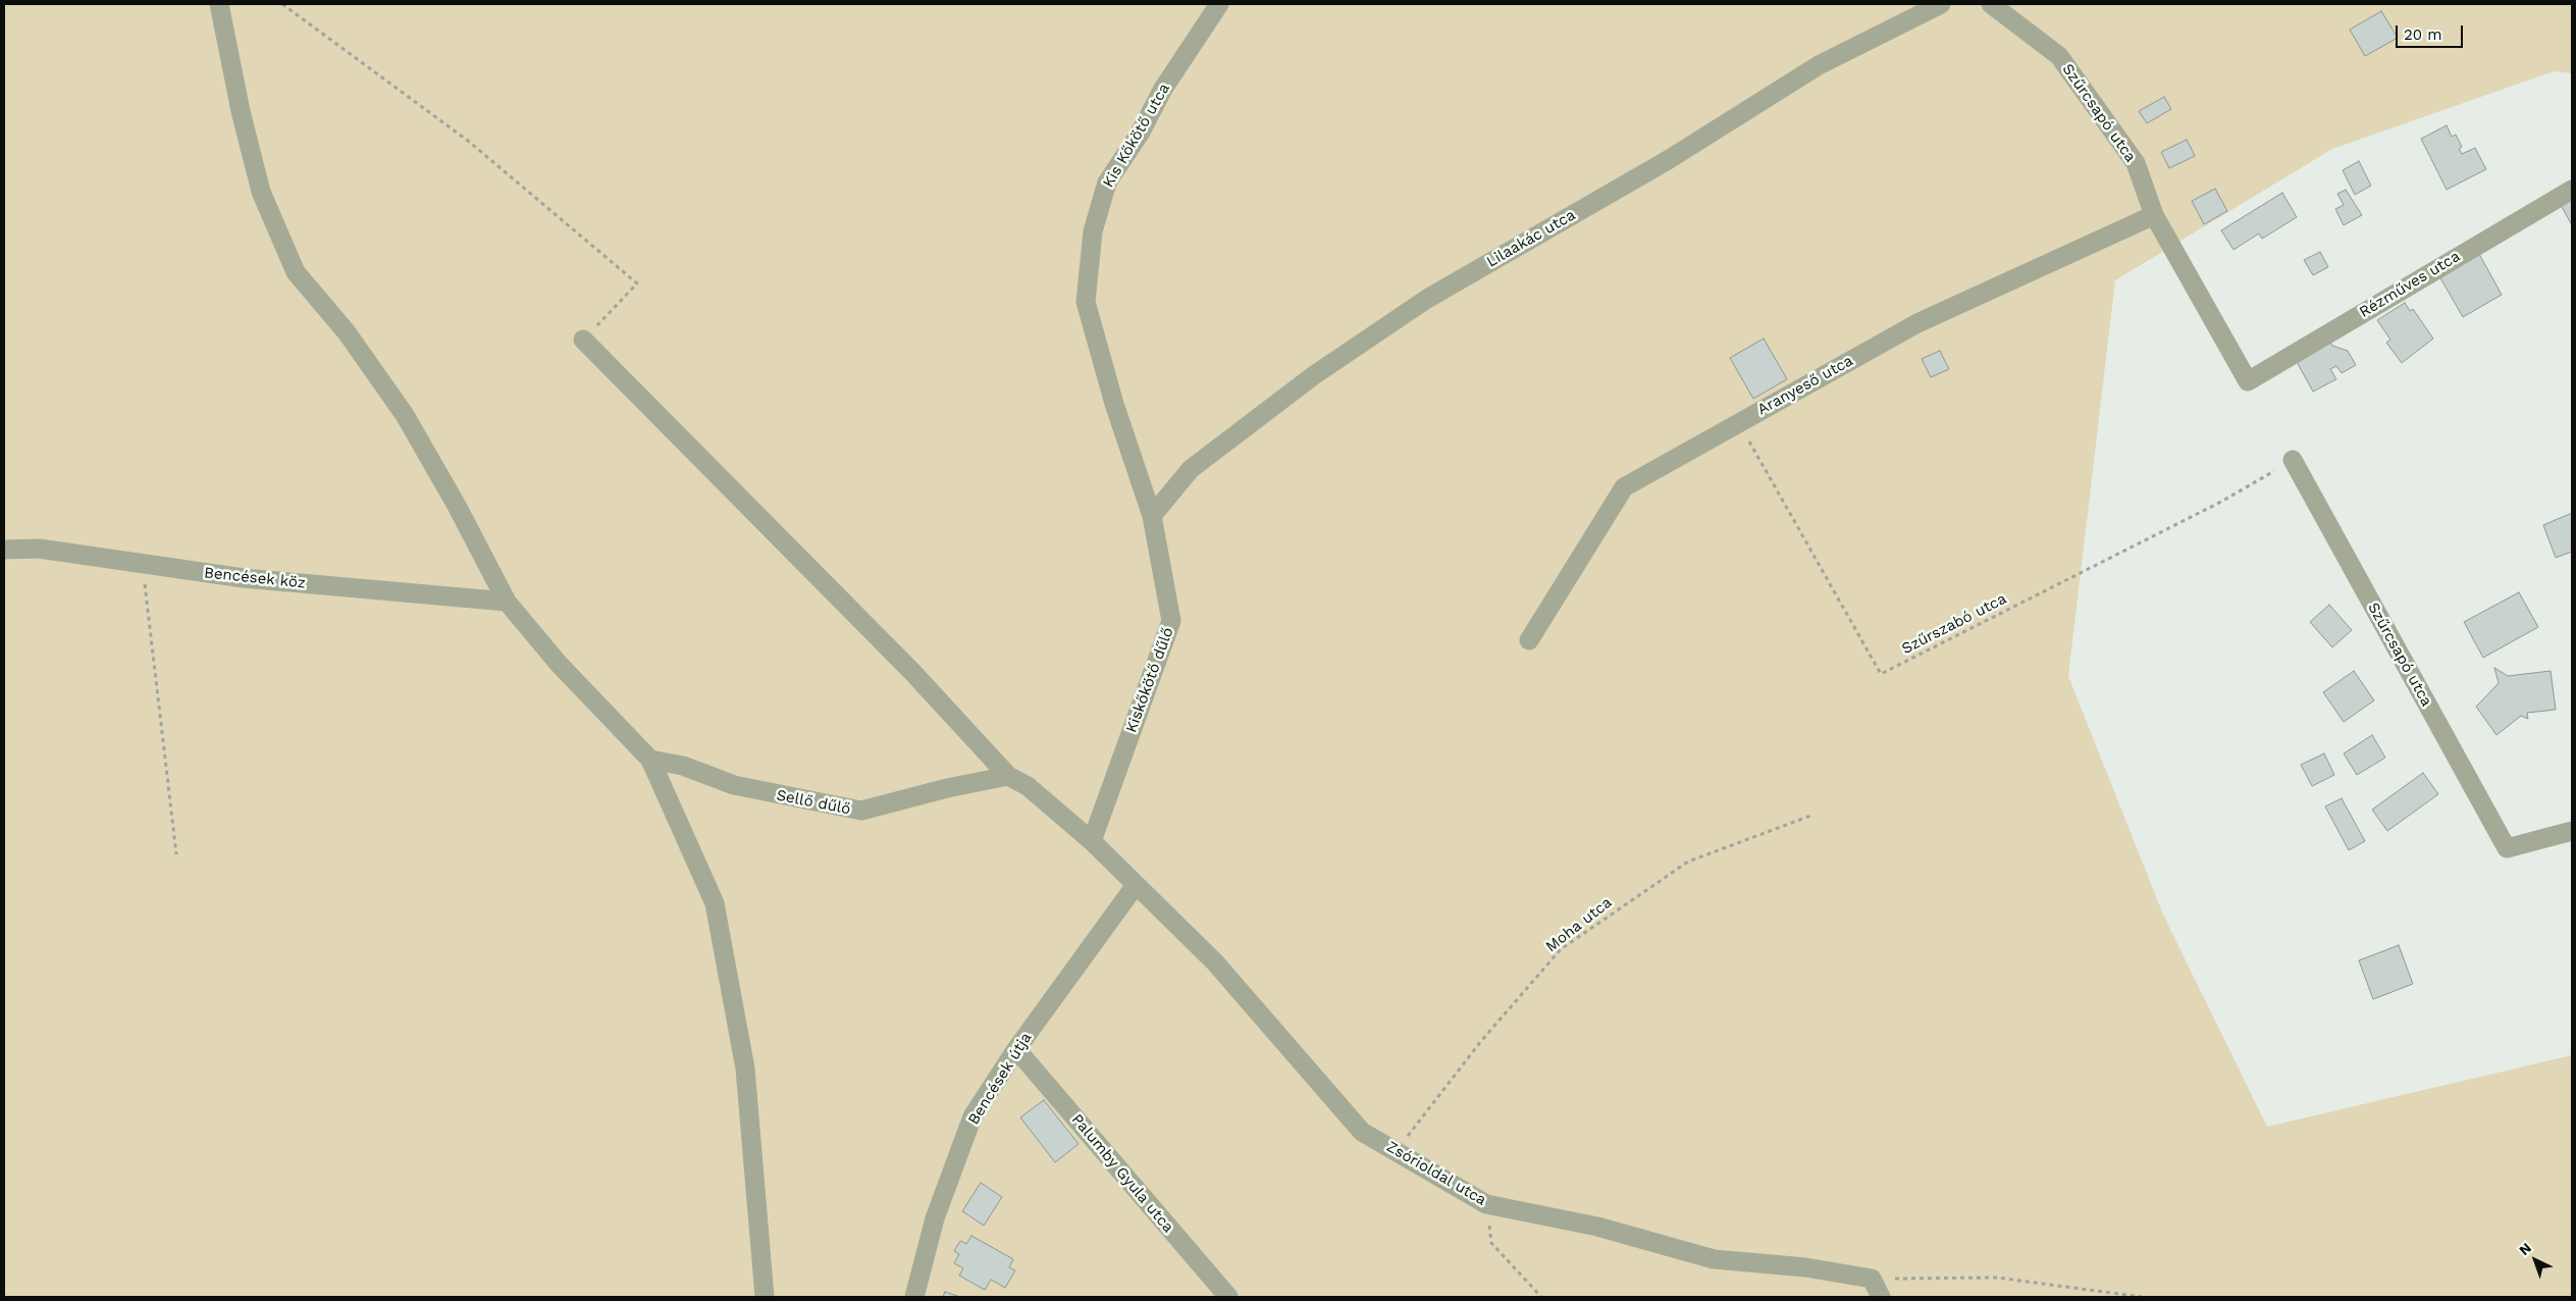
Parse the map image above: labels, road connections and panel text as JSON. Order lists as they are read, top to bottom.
{
  "streets": {
    "street": [
      "Szűrcsapó utca",
      "Kis Kőkötő utca",
      "Lilaakác utca",
      "Rézműves utca",
      "Aranyeső utca",
      "Bencések köz",
      "Kiskőkötő dűlő",
      "Sellő dűlő",
      "Bencések útja",
      "Palumby Gyula utca",
      "Zsórioldal utca"
    ],
    "path": ["Szűrszabó utca", "Moha utca"]
  },
  "crossings": [
    ["Szűrcsapó utca", "Rézműves utca"],
    ["Szűrcsapó utca", "Aranyeső utca"],
    ["Szűrcsapó utca", "Szűrszabó utca"],
    ["Kis Kőkötő utca", "Lilaakác utca"],
    ["Kis Kőkötő utca", "Kiskőkötő dűlő"],
    ["Lilaakác utca", "Kiskőkötő dűlő"],
    ["Aranyeső utca", "Szűrszabó utca"],
    ["Kiskőkötő dűlő", "Zsórioldal utca"],
    ["Sellő dűlő", "Zsórioldal utca"],
    ["Moha utca", "Zsórioldal utca"],
    ["Bencések útja", "Palumby Gyula utca"],
    ["Bencések útja", "Zsórioldal utca"]
  ],
  "scale_bar": "20 m",
  "north": "top left"
}
